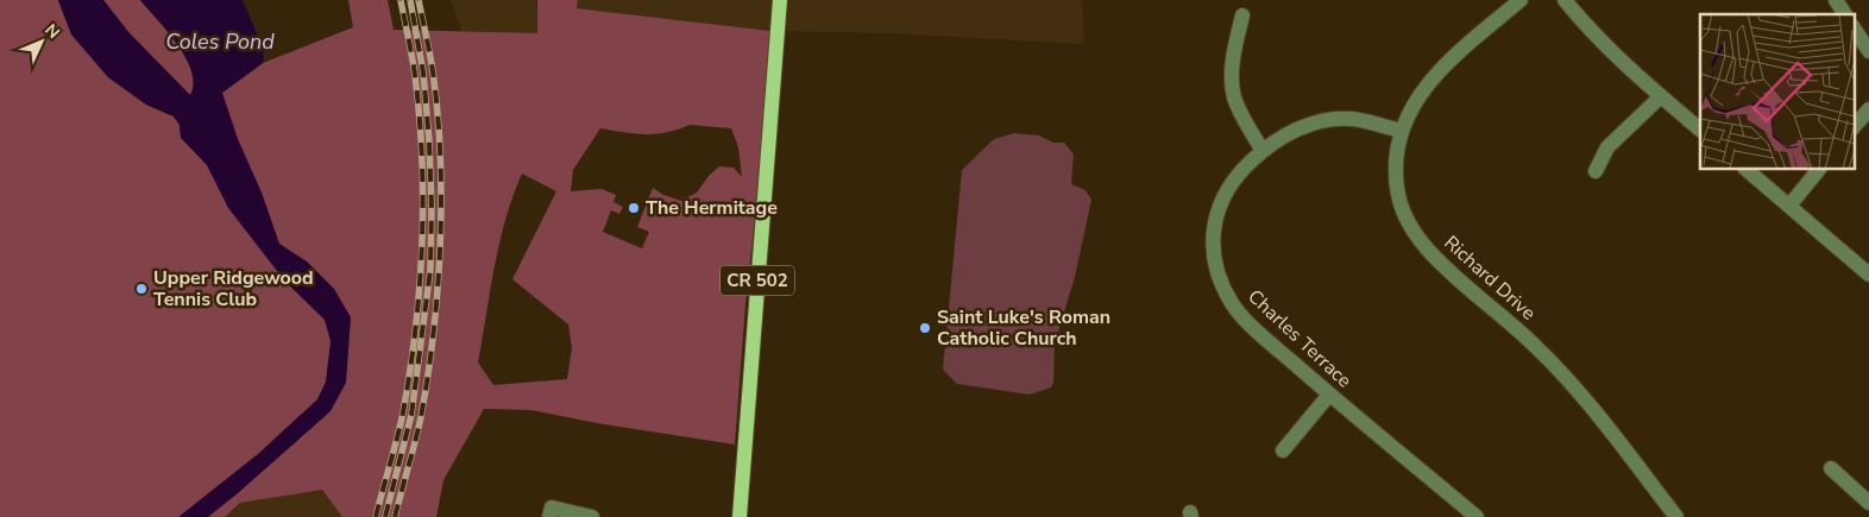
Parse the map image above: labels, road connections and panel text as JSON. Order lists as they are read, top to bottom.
{
  "streets": {
    "main road": ["CR 502"],
    "street": ["Richard Drive", "Charles Terrace"]
  },
  "crossings": [
    ["Richard Drive", "Charles Terrace"]
  ],
  "water": ["Coles Pond"],
  "places": ["The Hermitage", "Upper Ridgewood Tennis Club", "Saint Luke's Roman Catholic Church"],
  "north": "top right"
}
